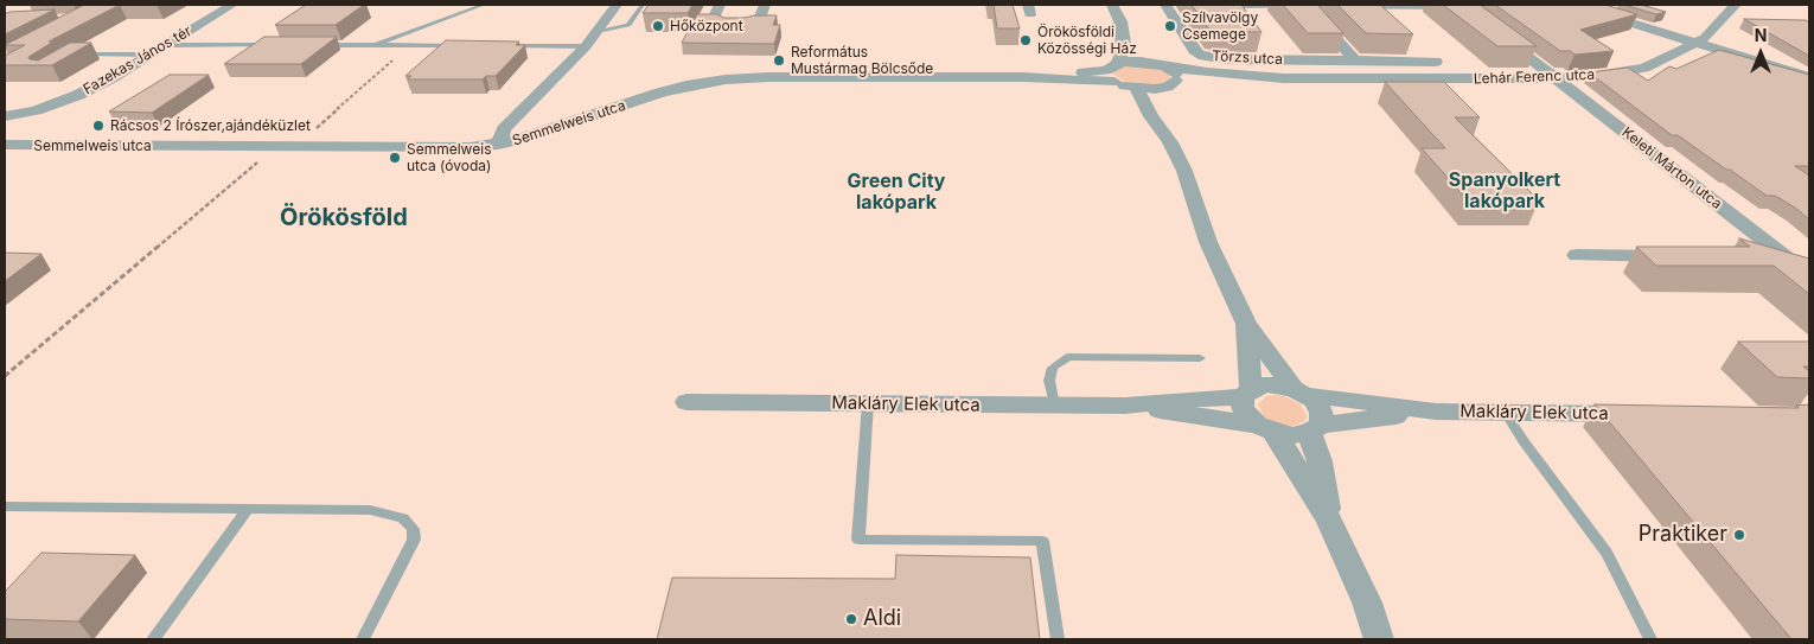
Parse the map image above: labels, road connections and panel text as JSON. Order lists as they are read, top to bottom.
{
  "streets": {
    "street": [
      "Törzs utca",
      "Fazekas János tér",
      "Lehár Ferenc utca",
      "Semmelweis utca",
      "Keleti Márton utca",
      "Makláry Elek utca"
    ]
  },
  "crossings": [
    ["Lehár Ferenc utca", "Semmelweis utca"],
    ["Lehár Ferenc utca", "Keleti Márton utca"]
  ],
  "districts": ["Spanyolkert lakópark", "Green City lakópark", "Örökösföld"],
  "places": [
    "Hőközpont",
    "Szílvavölgy Csemege",
    "Örökösföldi Közösségi Ház",
    "Református Mustármag Bölcsőde",
    "Rácsos 2 Írószer,ajándéküzlet",
    "Semmelweis utca (óvoda)",
    "Praktiker",
    "Aldi"
  ],
  "north": "top"
}
